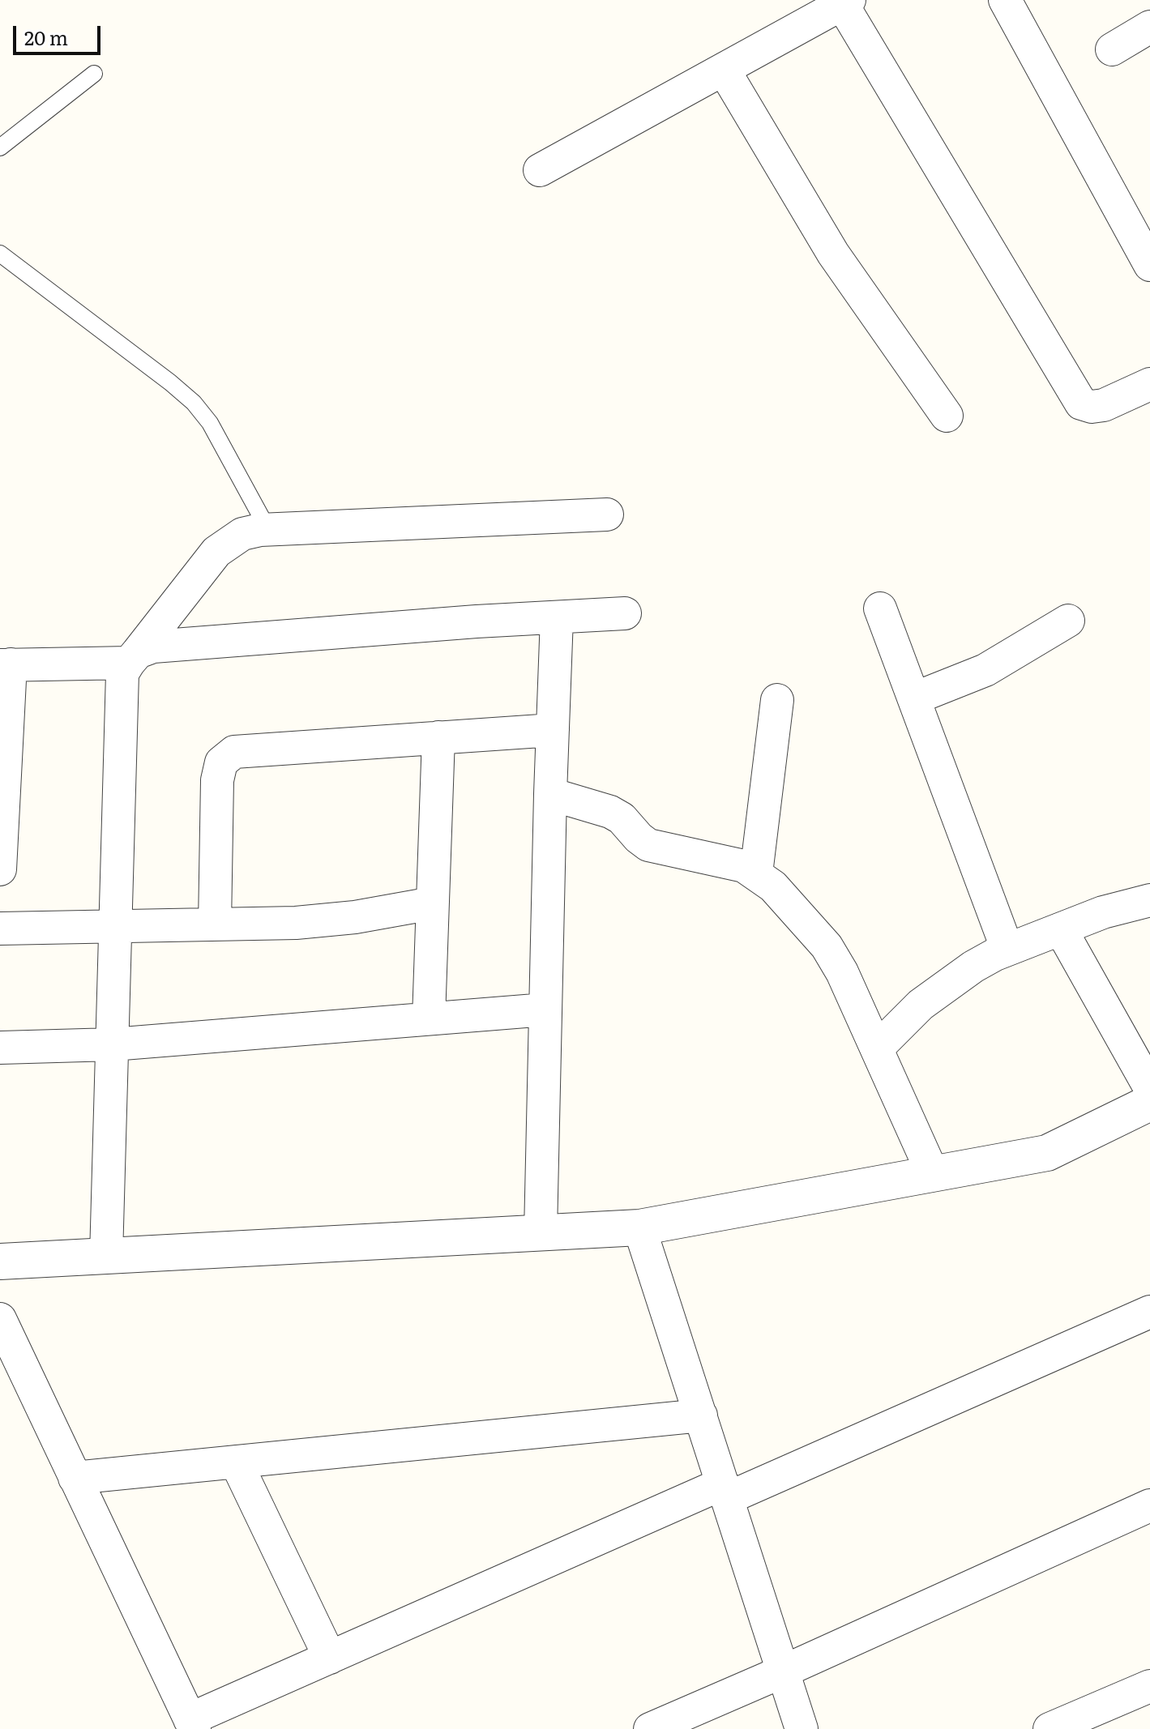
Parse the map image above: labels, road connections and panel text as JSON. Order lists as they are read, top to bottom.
{
  "scale_bar": "20 m"
}
